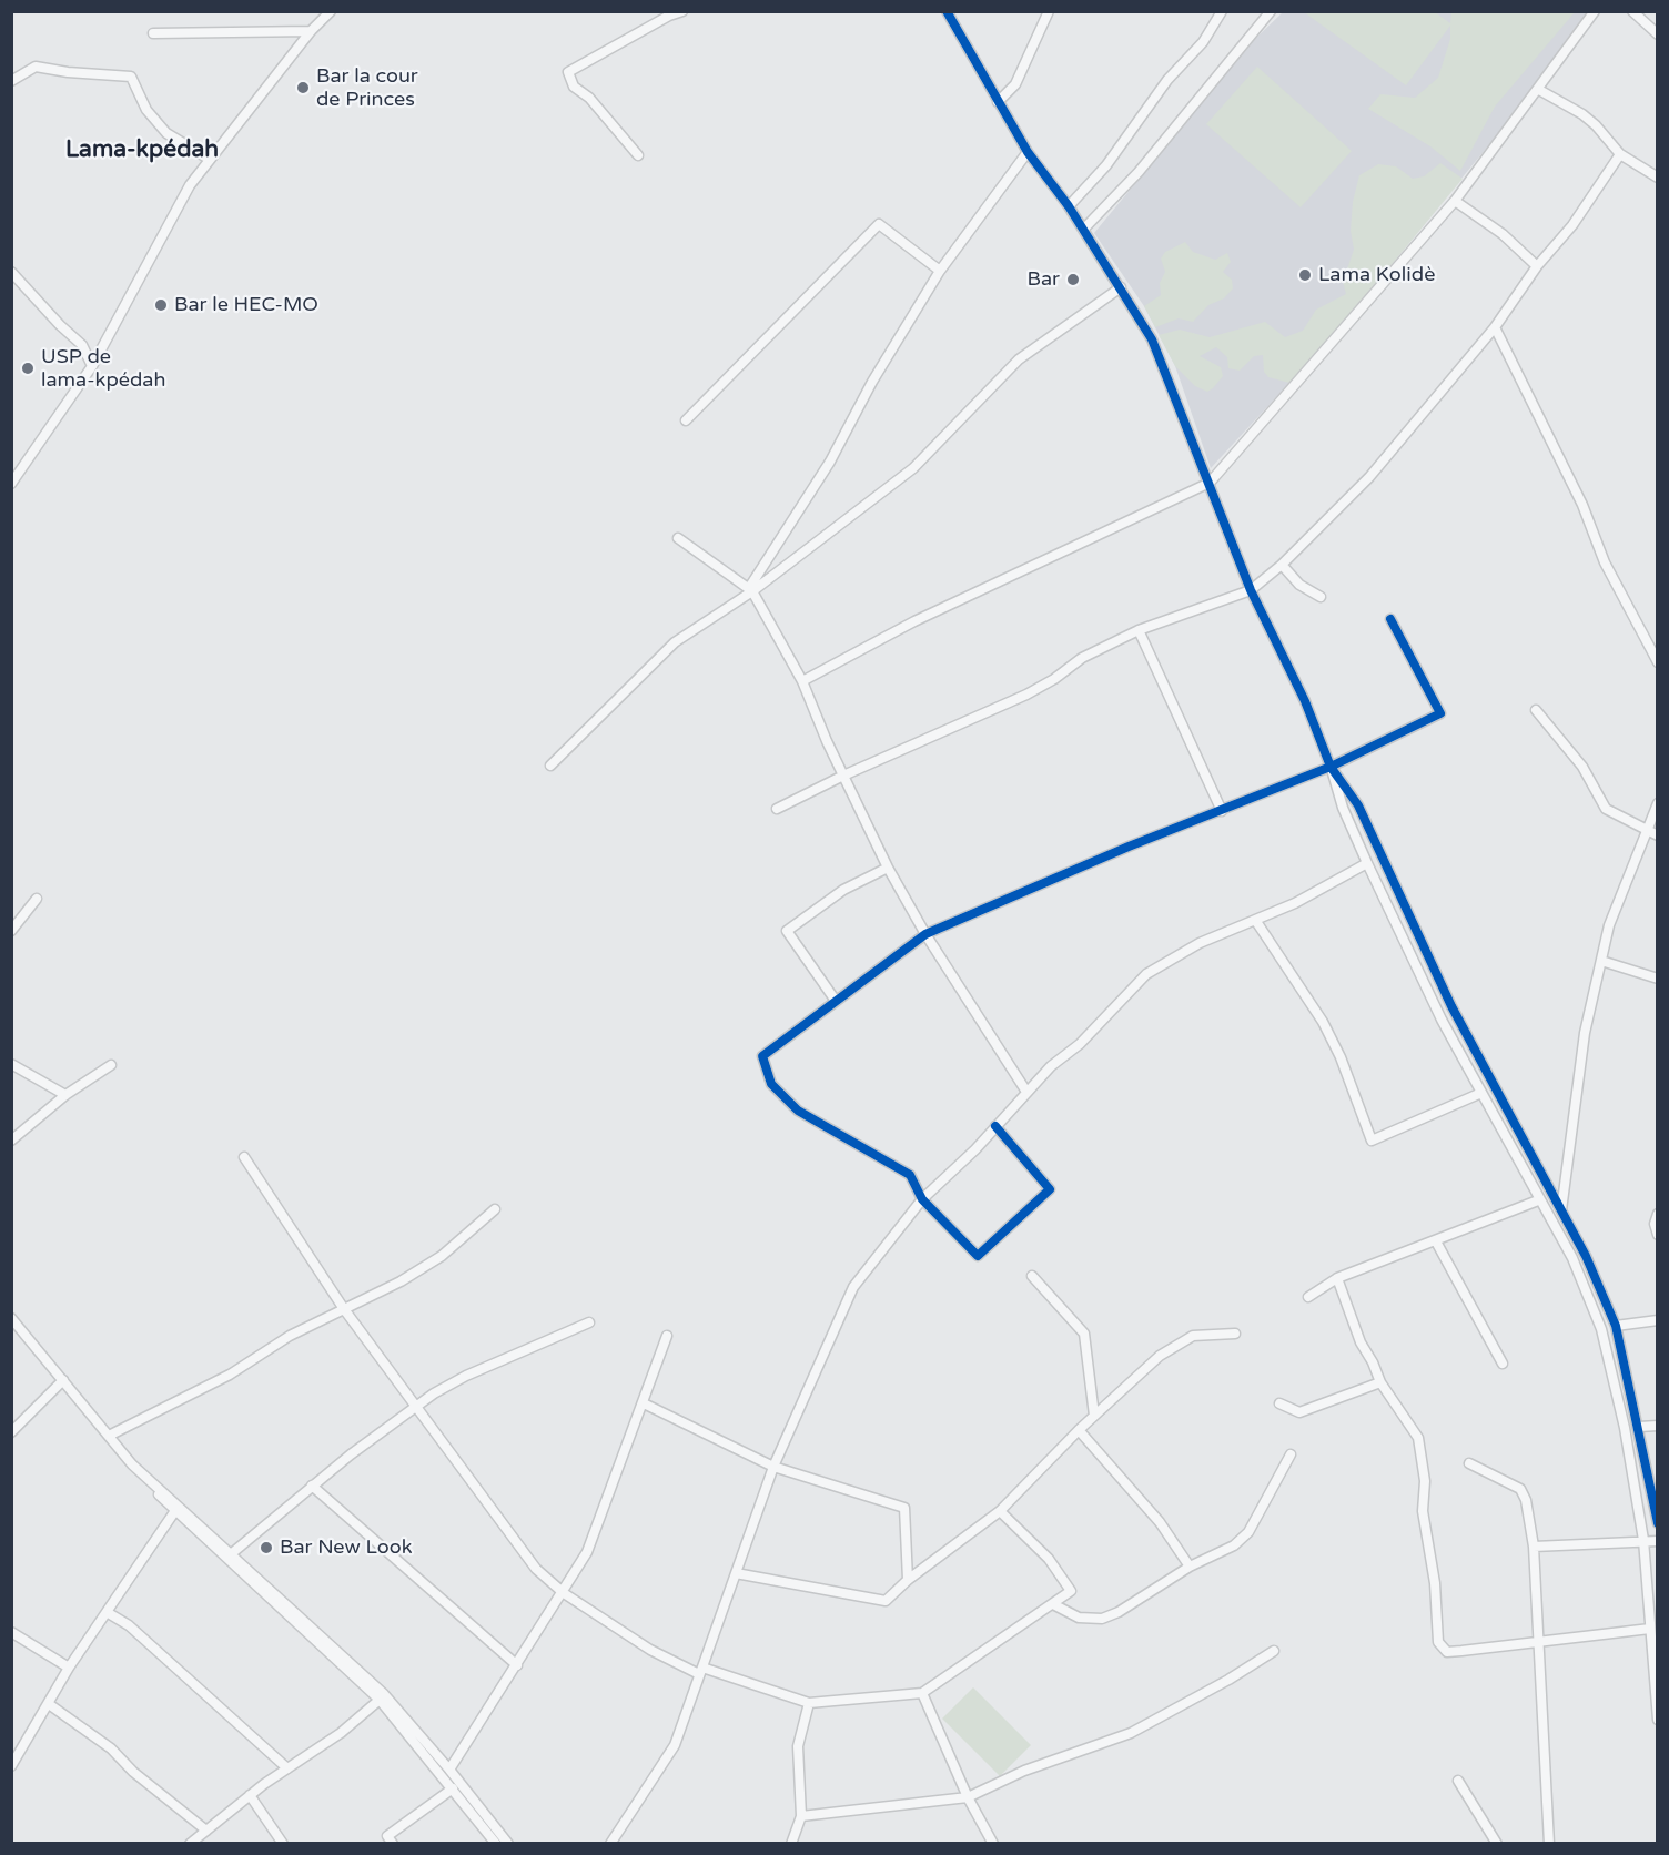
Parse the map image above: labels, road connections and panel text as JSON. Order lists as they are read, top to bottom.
{
  "districts": ["Lama-kpédah"],
  "places": [
    "Bar la cour de Princes",
    "Lama Kolidè",
    "Bar",
    "Bar le HEC-MO",
    "USP de lama-kpédah",
    "Bar New Look"
  ]
}
